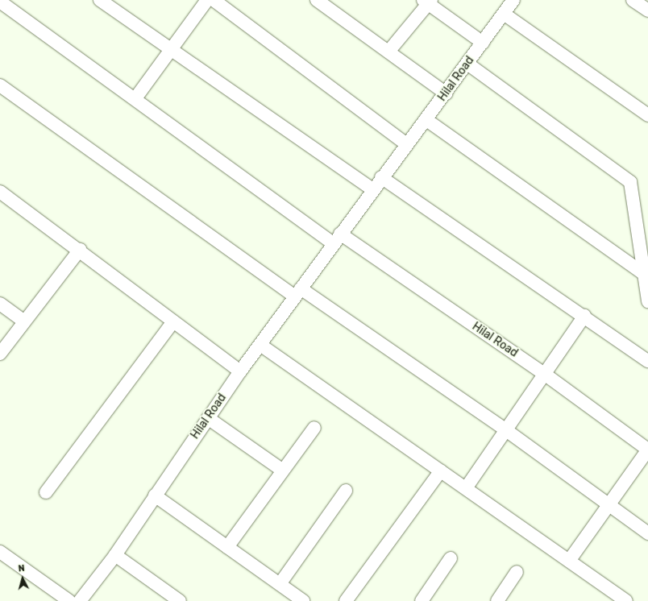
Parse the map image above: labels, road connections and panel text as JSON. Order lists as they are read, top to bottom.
{
  "streets": {
    "street": ["Hilal Road"]
  },
  "north": "top"
}
